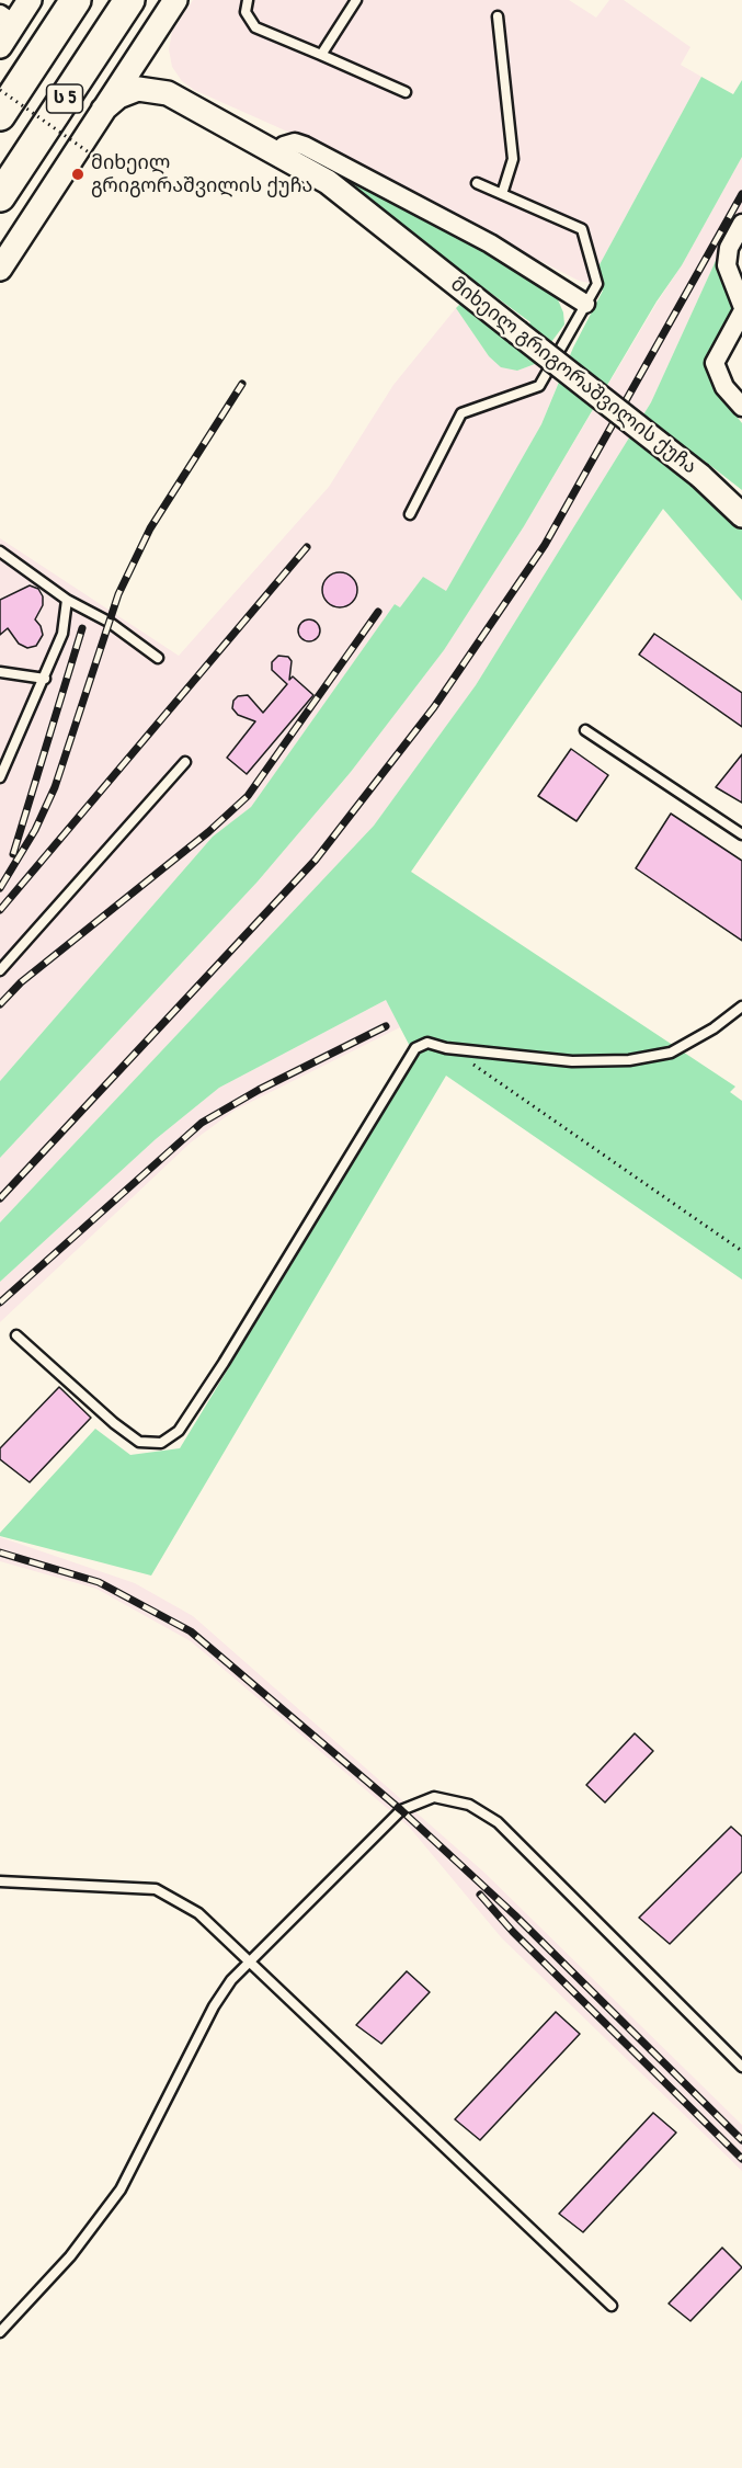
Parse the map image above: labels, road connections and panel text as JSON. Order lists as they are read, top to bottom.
{
  "streets": {
    "highway": ["ს 5"],
    "street": ["მიხეილ გრიგორაშვილის ქუჩა"]
  },
  "places": ["მიხეილ გრიგორაშვილის ქუჩა"]
}
